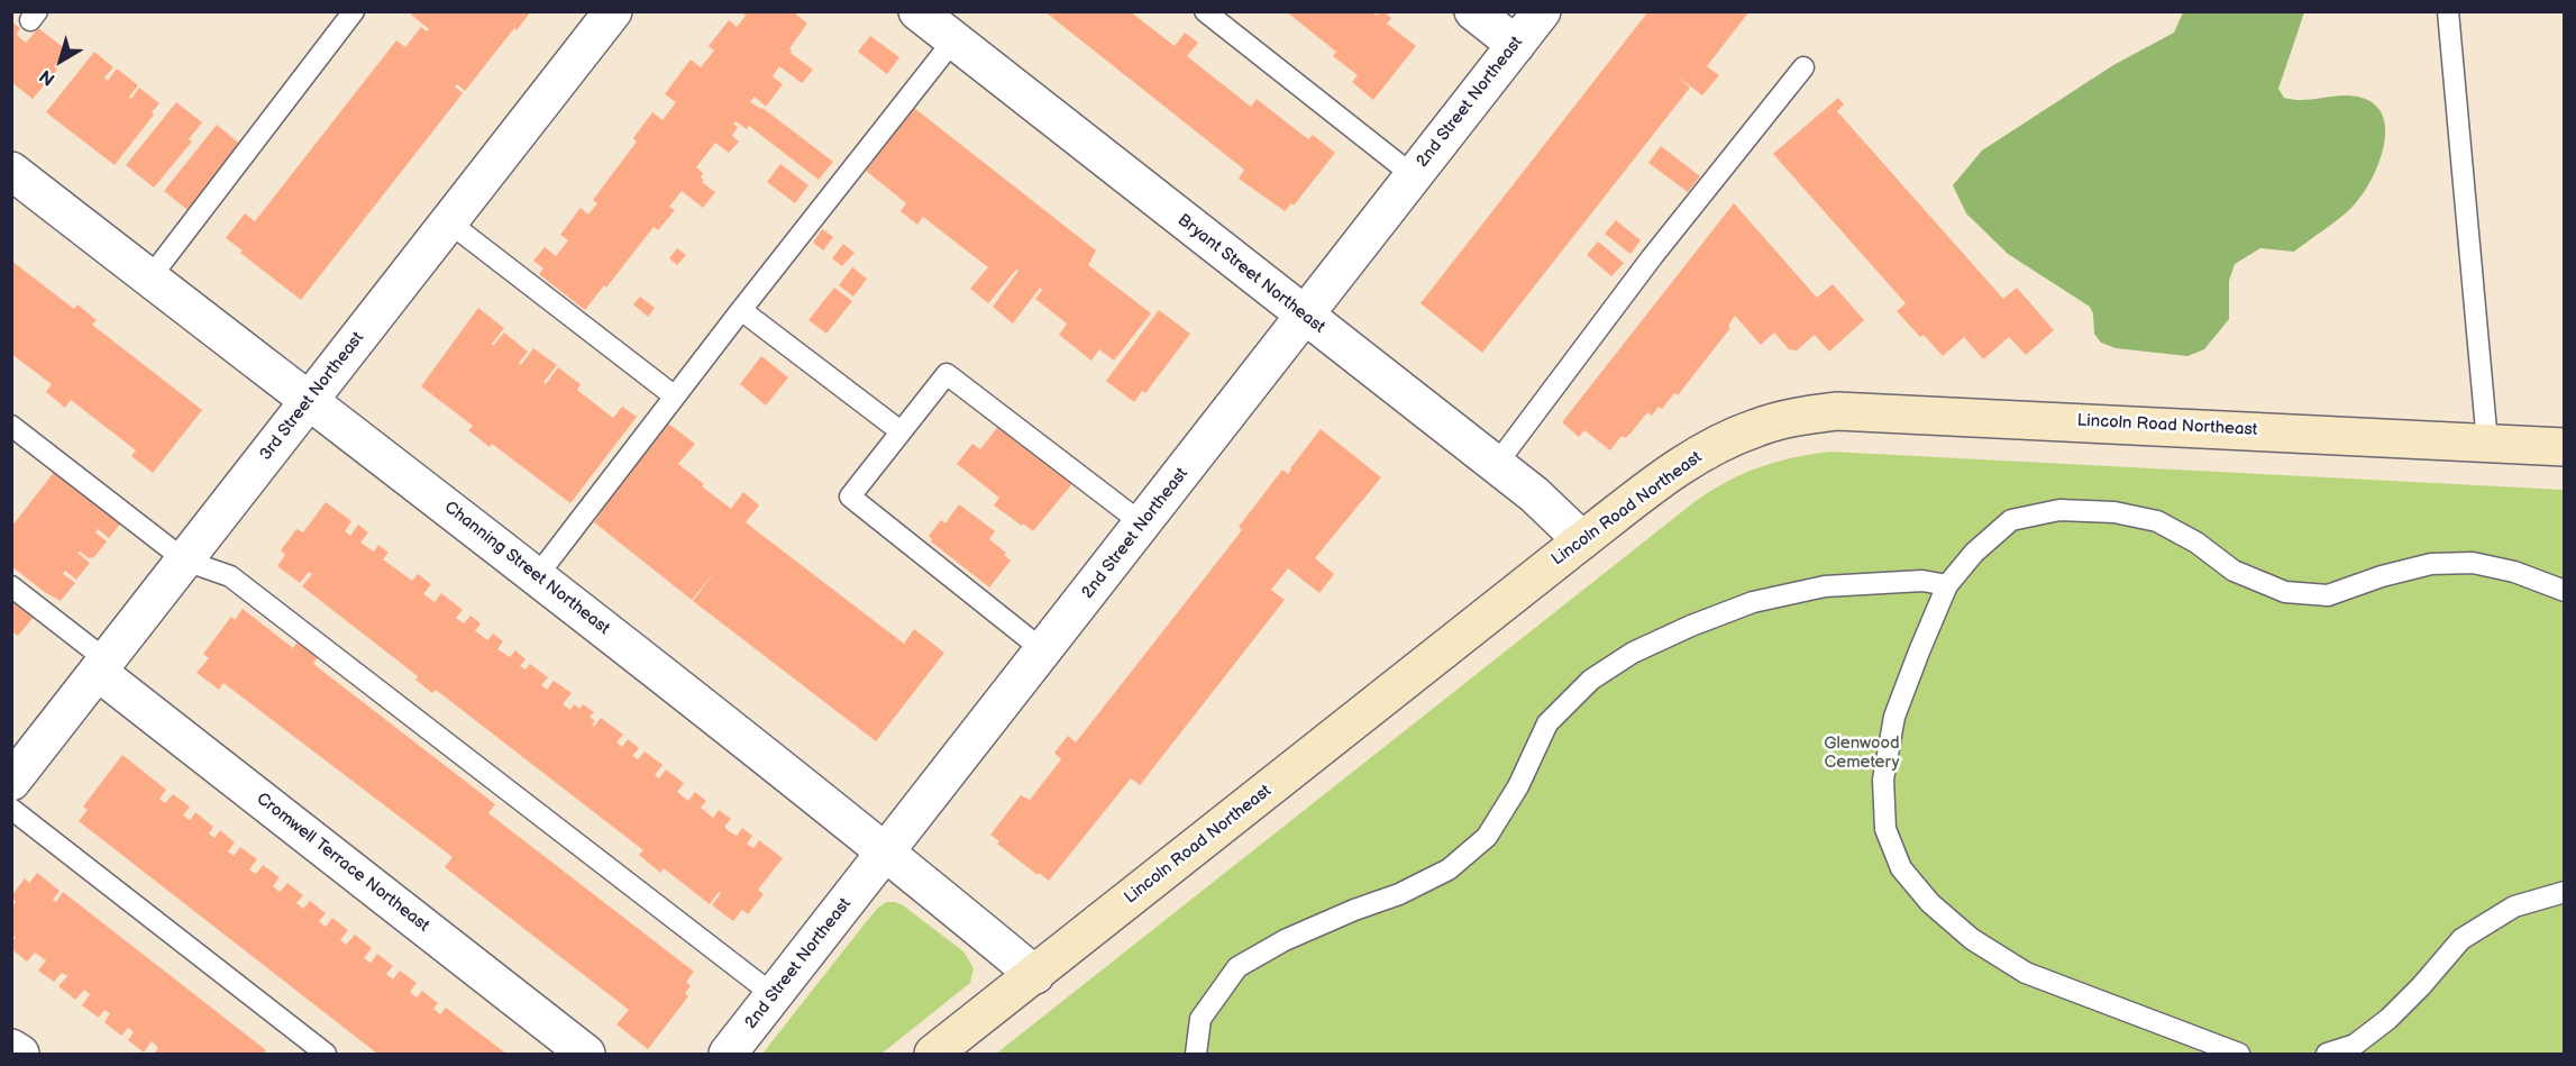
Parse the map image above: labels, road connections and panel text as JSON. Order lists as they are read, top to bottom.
{
  "streets": {
    "street": [
      "2nd Street Northeast",
      "Bryant Street Northeast",
      "3rd Street Northeast",
      "Lincoln Road Northeast",
      "Channing Street Northeast",
      "Cromwell Terrace Northeast"
    ]
  },
  "crossings": [
    ["2nd Street Northeast", "Bryant Street Northeast"],
    ["2nd Street Northeast", "Channing Street Northeast"],
    ["Bryant Street Northeast", "Lincoln Road Northeast"],
    ["3rd Street Northeast", "Channing Street Northeast"],
    ["3rd Street Northeast", "Cromwell Terrace Northeast"],
    ["Lincoln Road Northeast", "Channing Street Northeast"]
  ],
  "parks": ["Glenwood Cemetery"],
  "north": "bottom left"
}
